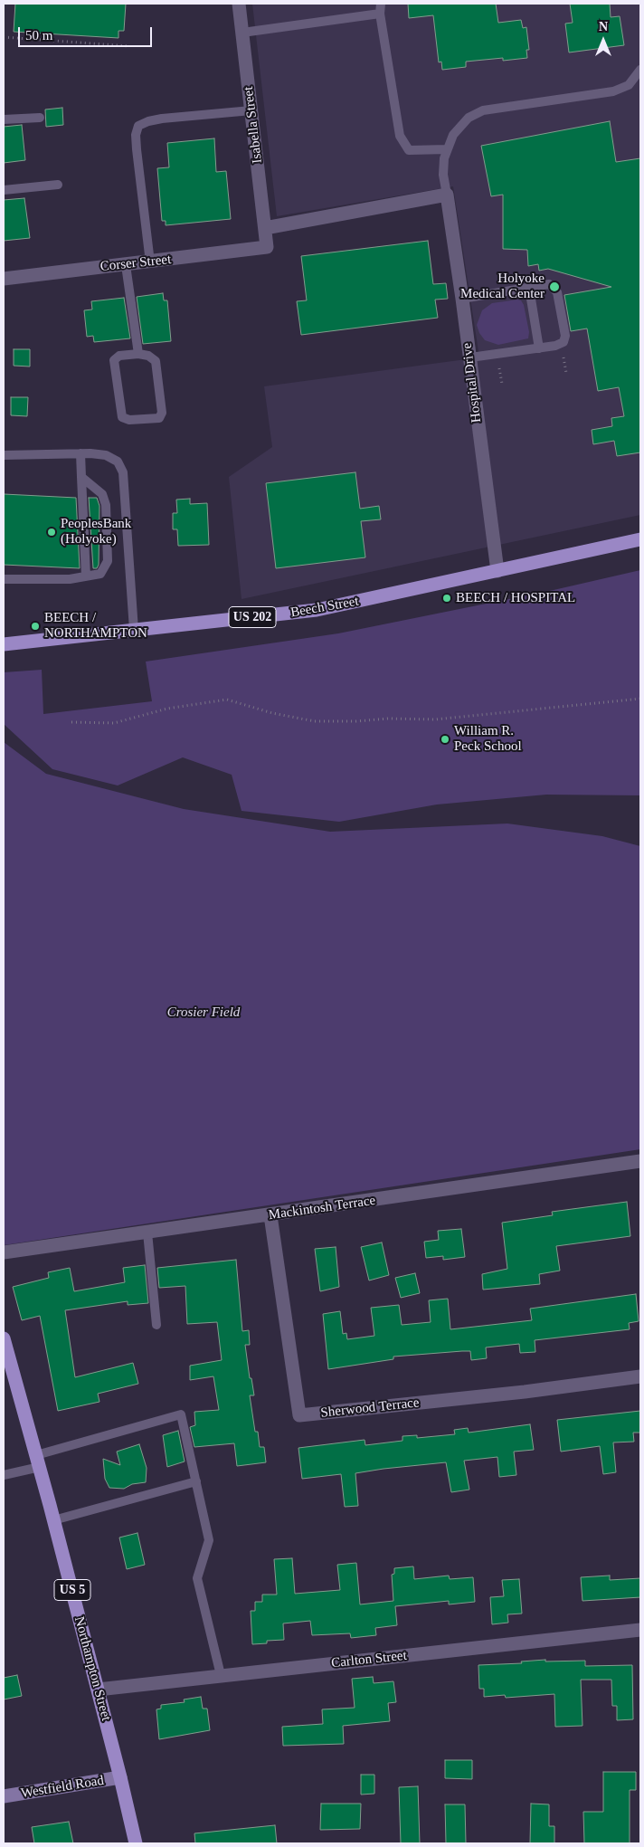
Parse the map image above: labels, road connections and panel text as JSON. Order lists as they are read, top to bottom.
{
  "streets": {
    "main road": [
      "Beech Street",
      "US 202",
      "US 5",
      "Northampton Street",
      "Westfield Road"
    ],
    "street": [
      "Isabella Street",
      "Corser Street",
      "Hospital Drive",
      "Mackintosh Terrace",
      "Sherwood Terrace",
      "Carlton Street"
    ]
  },
  "crossings": [
    ["Isabella Street", "Corser Street"],
    ["Hospital Drive", "Beech Street"],
    ["Mackintosh Terrace", "Sherwood Terrace"],
    ["Carlton Street", "Northampton Street"],
    ["Northampton Street", "Westfield Road"]
  ],
  "parks": ["Crosier Field"],
  "places": [
    "Holyoke Medical Center",
    "PeoplesBank (Holyoke)",
    "BEECH / HOSPITAL",
    "BEECH / NORTHAMPTON",
    "William R. Peck School"
  ],
  "scale_bar": "50 m",
  "north": "top"
}
